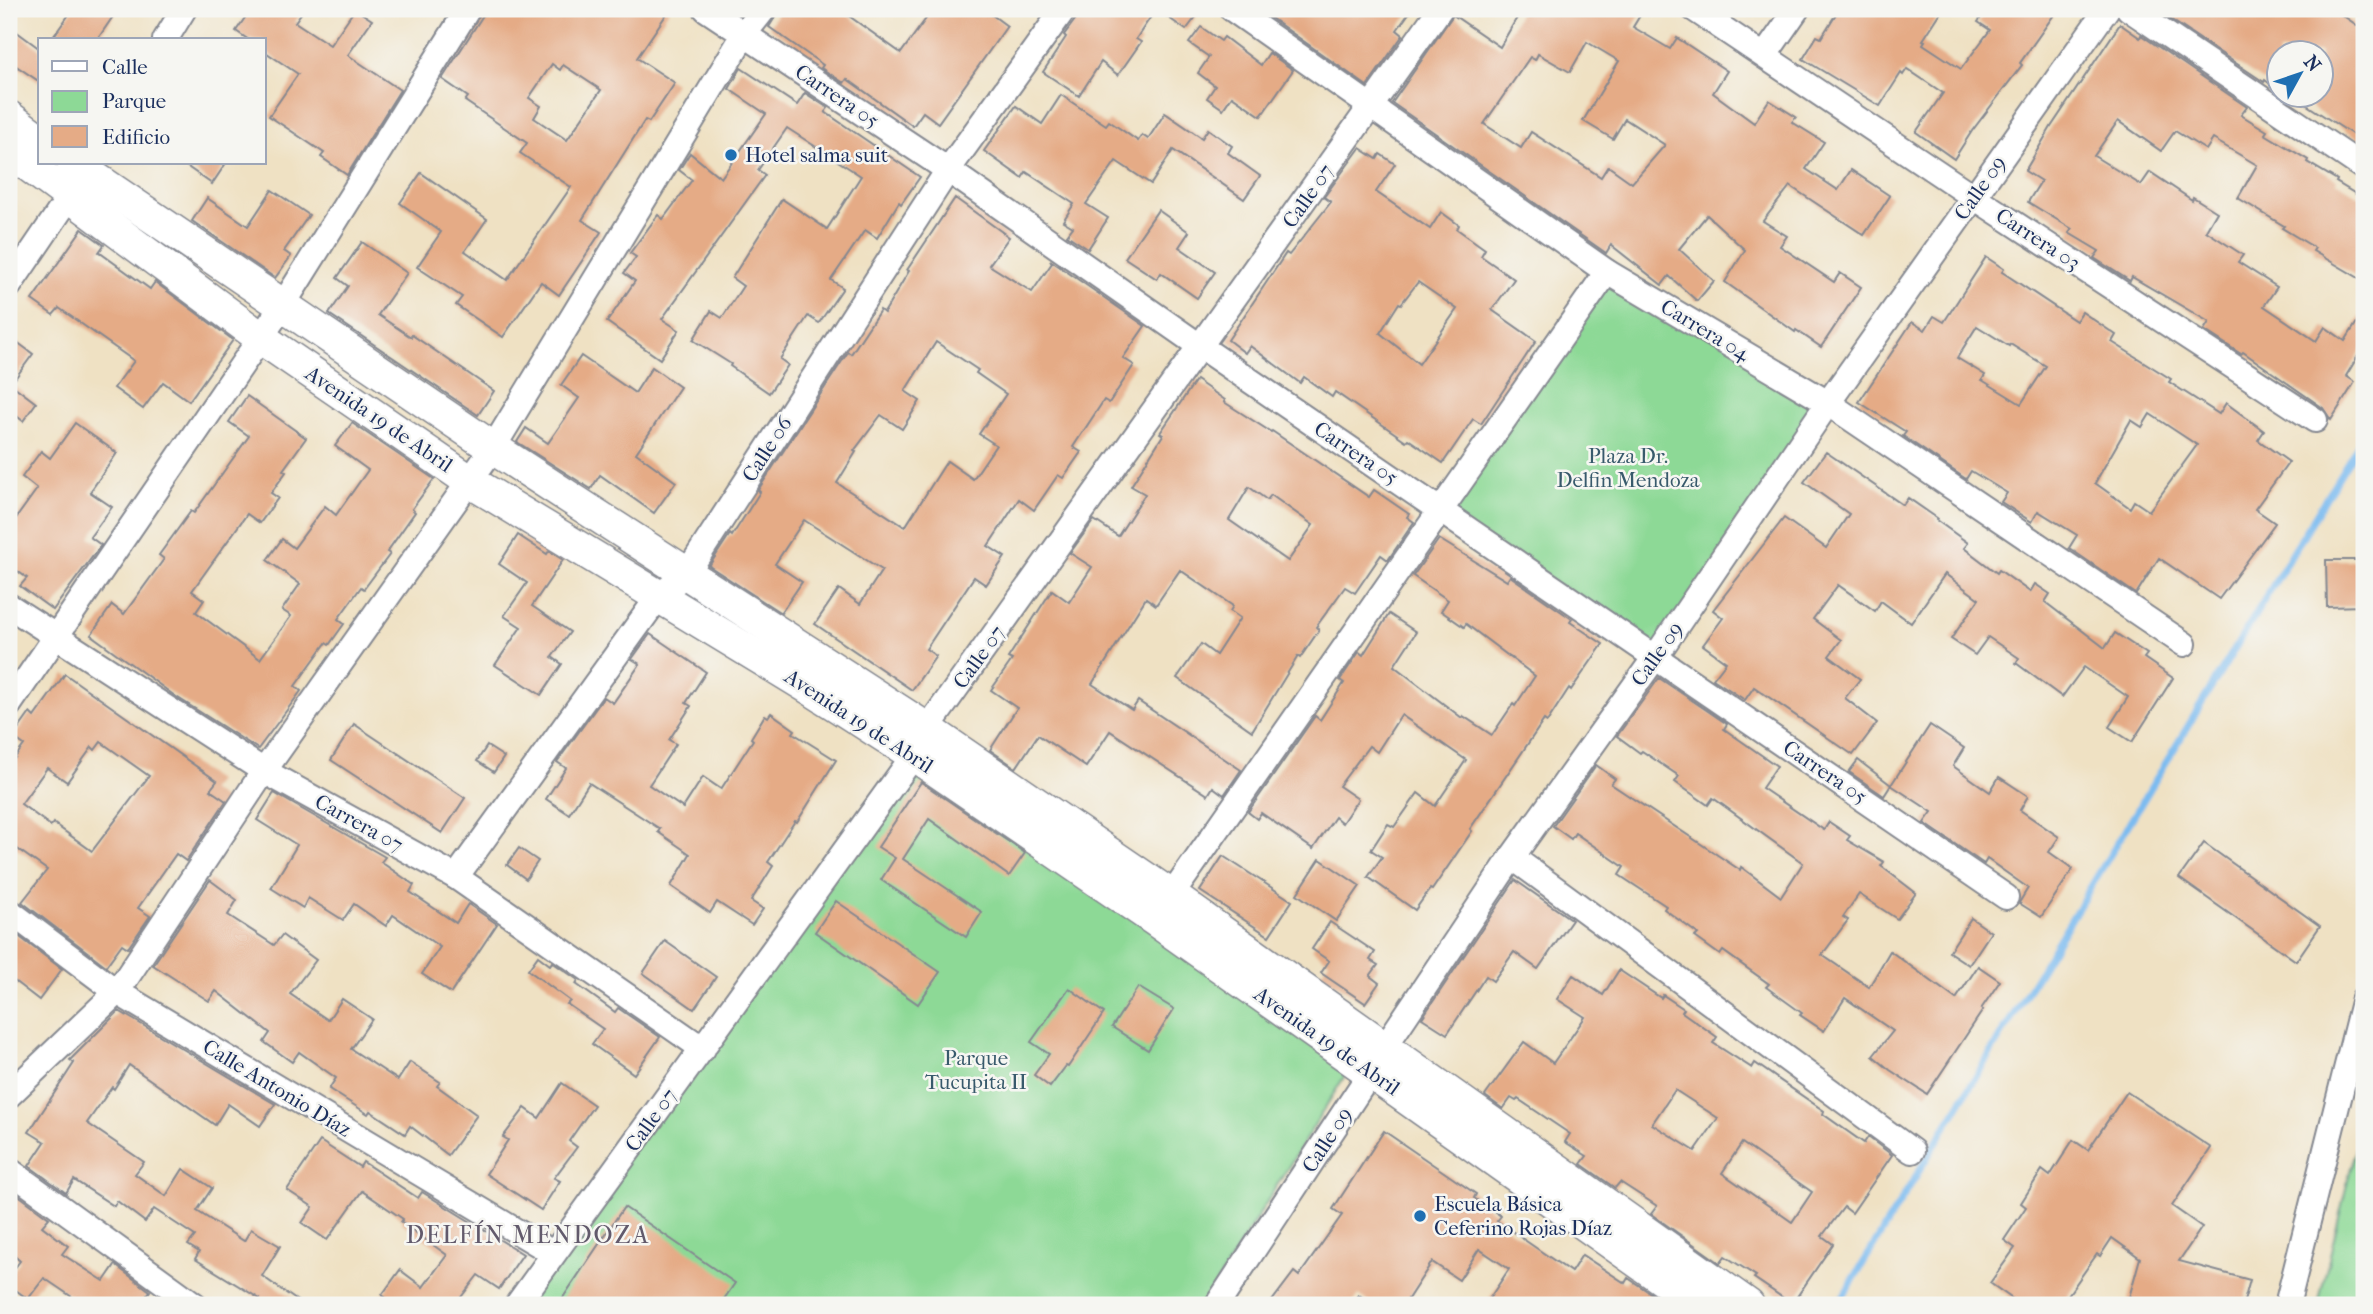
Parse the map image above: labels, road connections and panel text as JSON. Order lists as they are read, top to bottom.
{
  "streets": {
    "street": [
      "Carrera 05",
      "Calle 09",
      "Calle 07",
      "Carrera 03",
      "Carrera 04",
      "Avenida 19 de Abril",
      "Calle 06",
      "Carrera 07",
      "Calle Antonio Díaz"
    ]
  },
  "crossings": [
    ["Carrera 05", "Calle 09"],
    ["Carrera 05", "Calle 07"],
    ["Carrera 05", "Calle 06"],
    ["Calle 09", "Carrera 03"],
    ["Calle 09", "Carrera 04"],
    ["Calle 09", "Avenida 19 de Abril"],
    ["Calle 07", "Carrera 04"],
    ["Calle 07", "Avenida 19 de Abril"],
    ["Calle 07", "Carrera 07"],
    ["Calle 07", "Calle Antonio Díaz"],
    ["Avenida 19 de Abril", "Calle 06"],
    ["Calle 06", "Carrera 07"]
  ],
  "districts": ["DELFÍN MENDOZA"],
  "parks": ["Plaza Dr. Delfin Mendoza", "Parque Tucupita II"],
  "places": ["Hotel salma suit", "Escuela Básica Ceferino Rojas Díaz"],
  "legend": ["Calle", "Parque", "Edificio"],
  "north": "top right"
}
